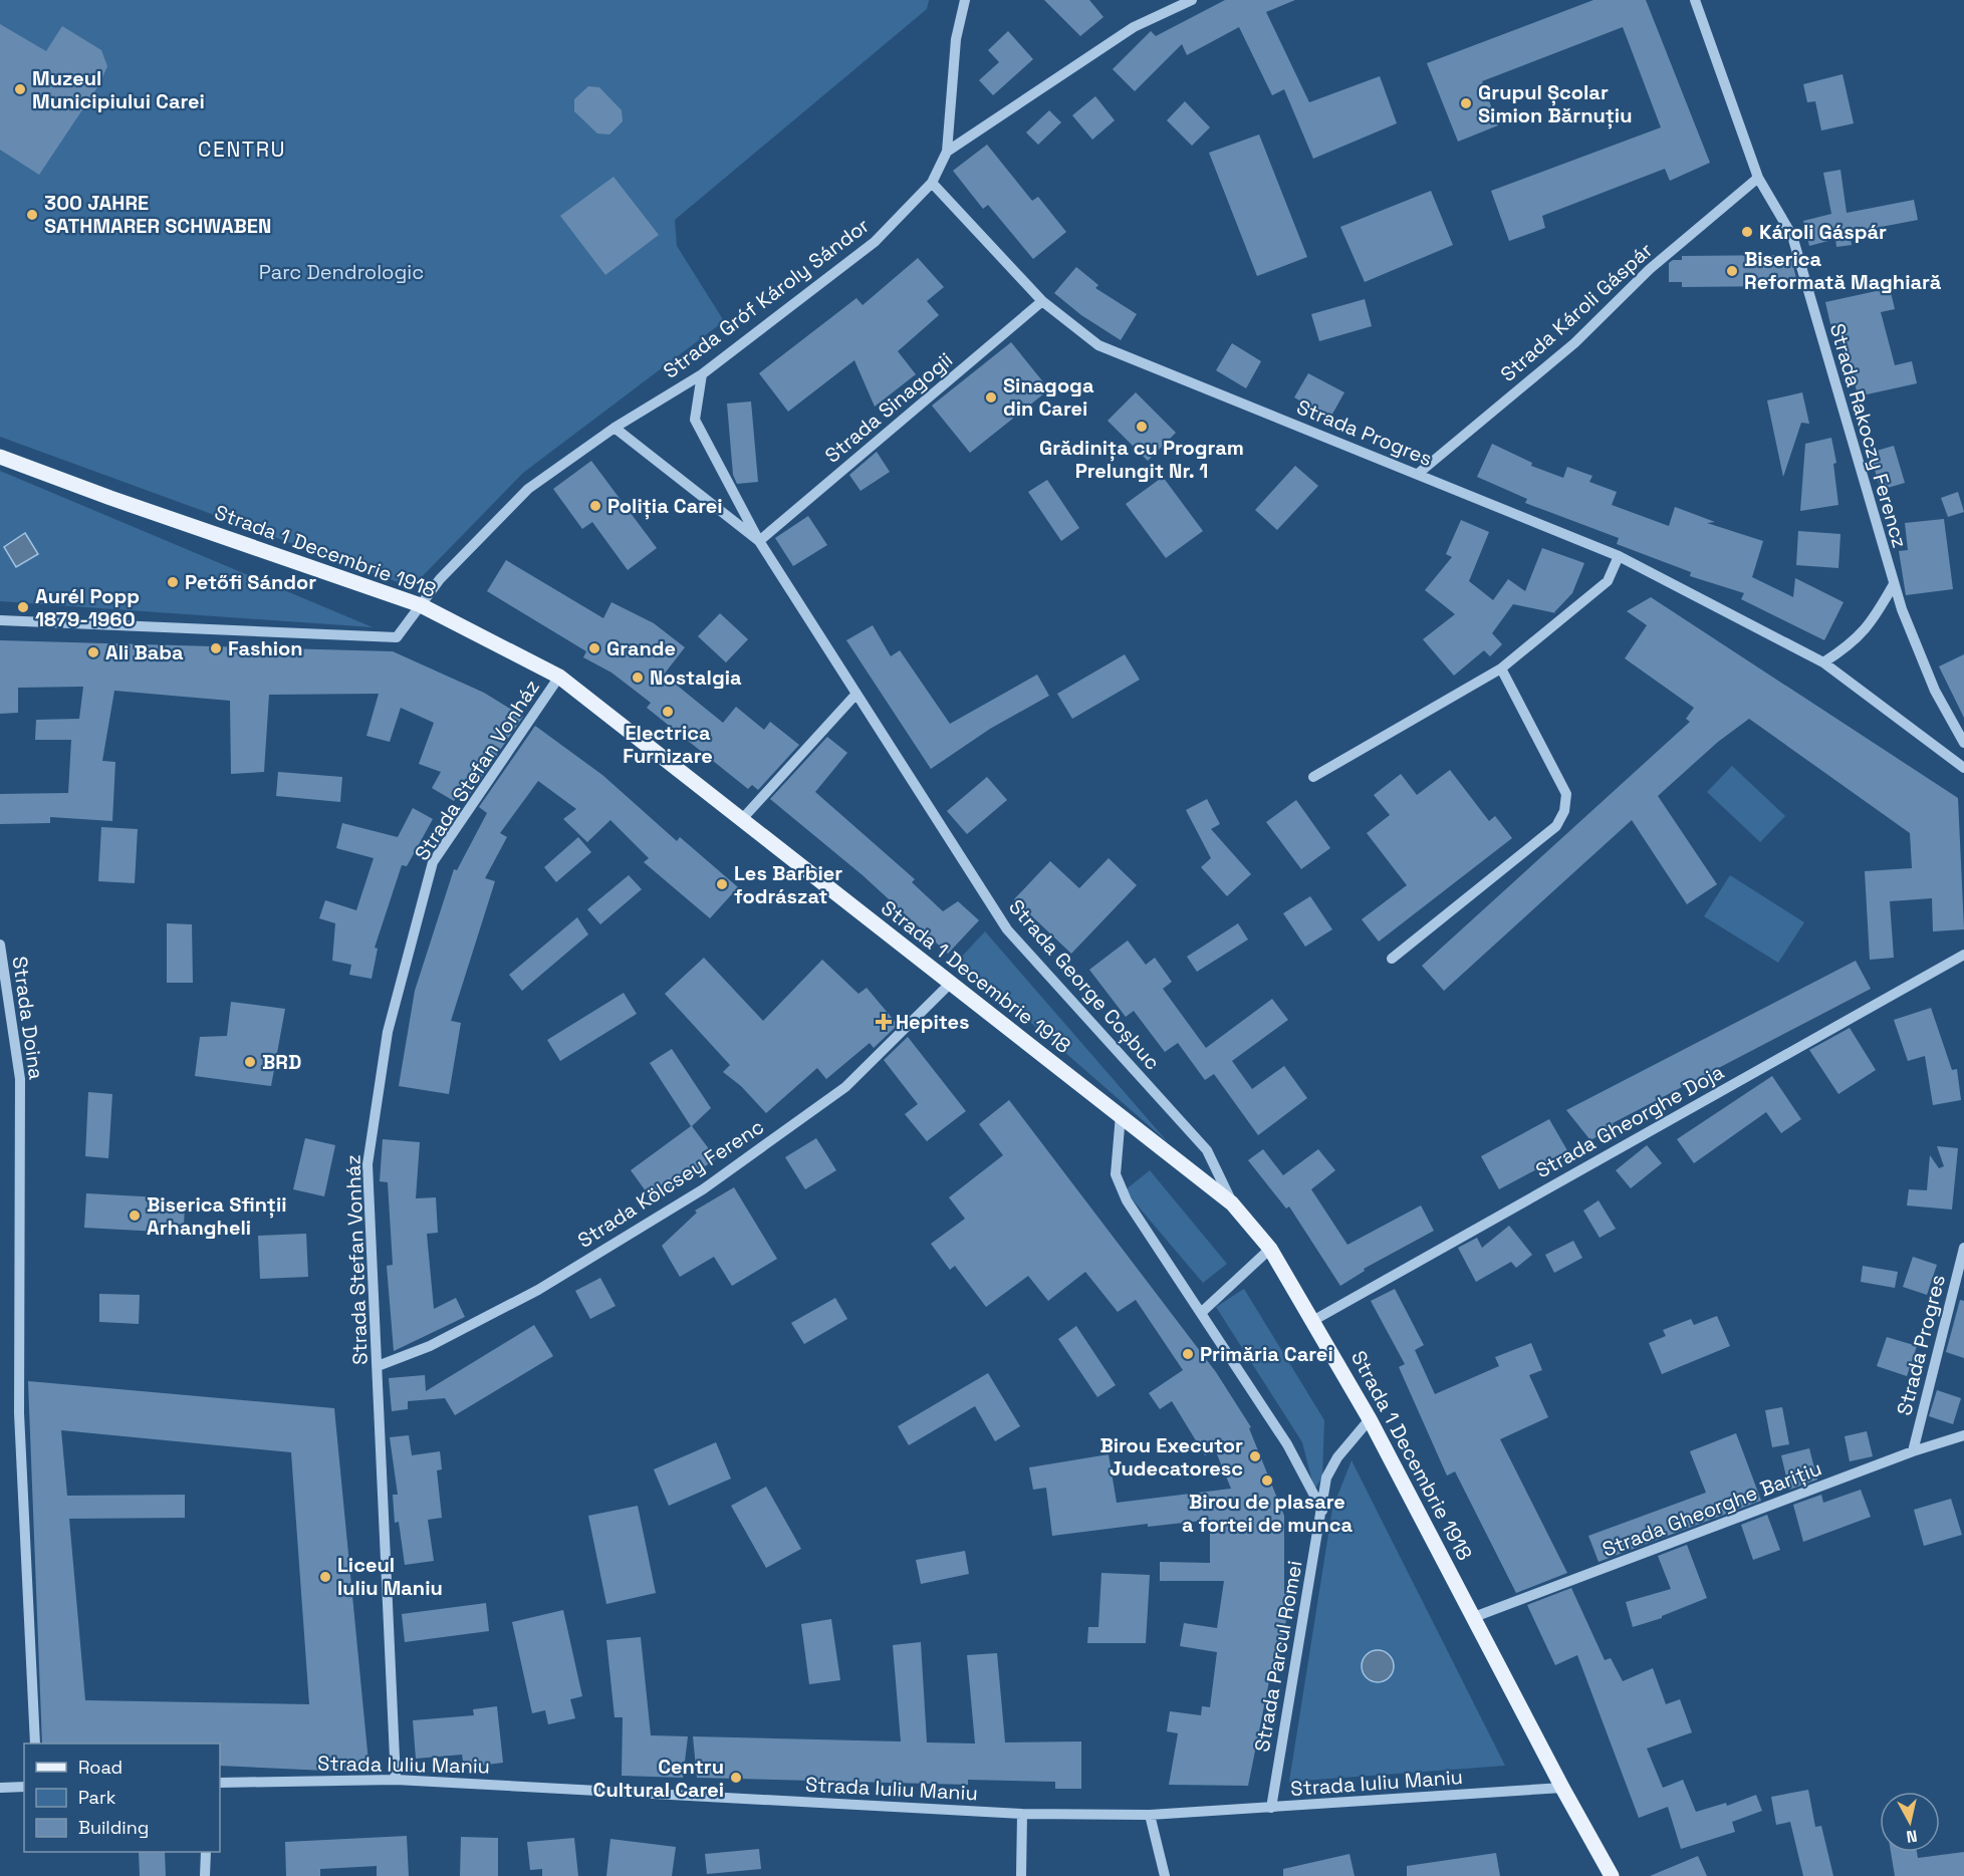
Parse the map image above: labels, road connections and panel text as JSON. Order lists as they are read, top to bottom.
{
  "streets": {
    "main road": ["Strada 1 Decembrie 1918"],
    "street": [
      "Strada Gróf Károly Sándor",
      "Strada Károli Gáspár",
      "Strada Sinagogii",
      "Strada Progres",
      "Strada Rakoczy Ferencz",
      "Strada Stefan Vonház",
      "Strada George Coșbuc",
      "Strada Doina",
      "Strada Gheorghe Doja",
      "Strada Kölcsey Ferenc",
      "Strada Gheorghe Barițiu",
      "Strada Parcul Romei",
      "Strada Iuliu Maniu"
    ]
  },
  "crossings": [
    ["Strada Gróf Károly Sándor", "Strada Progres"],
    ["Strada Gróf Károly Sándor", "Strada 1 Decembrie 1918"],
    ["Strada Gróf Károly Sándor", "Strada George Coșbuc"],
    ["Strada Károli Gáspár", "Strada Progres"],
    ["Strada Károli Gáspár", "Strada Rakoczy Ferencz"],
    ["Strada Sinagogii", "Strada Progres"],
    ["Strada Sinagogii", "Strada George Coșbuc"],
    ["Strada Progres", "Strada Gheorghe Barițiu"],
    ["Strada 1 Decembrie 1918", "Strada Stefan Vonház"],
    ["Strada 1 Decembrie 1918", "Strada George Coșbuc"],
    ["Strada 1 Decembrie 1918", "Strada Gheorghe Doja"],
    ["Strada 1 Decembrie 1918", "Strada Kölcsey Ferenc"],
    ["Strada 1 Decembrie 1918", "Strada Gheorghe Barițiu"],
    ["Strada 1 Decembrie 1918", "Strada Parcul Romei"],
    ["Strada 1 Decembrie 1918", "Strada Iuliu Maniu"],
    ["Strada Stefan Vonház", "Strada Kölcsey Ferenc"],
    ["Strada Stefan Vonház", "Strada Iuliu Maniu"],
    ["Strada Parcul Romei", "Strada Iuliu Maniu"]
  ],
  "districts": ["CENTRU"],
  "parks": ["Parc Dendrologic"],
  "places": {
    "other": [
      "Muzeul Municipiului Carei",
      "Grupul Școlar Simion Bărnuțiu",
      "300 JAHRE SATHMARER SCHWABEN",
      "Károli Gáspár",
      "Biserica Reformată Maghiară",
      "Sinagoga din Carei",
      "Grădinița cu Program Prelungit Nr. 1",
      "Poliția Carei",
      "Petőfi Sándor",
      "Aurél Popp 1879-1960",
      "Fashion",
      "Grande",
      "Ali Baba",
      "Nostalgia",
      "Electrica Furnizare",
      "Les Barbier fodrászat",
      "BRD",
      "Biserica Sfinții Arhangheli",
      "Primăria Carei",
      "Birou Executor Judecatoresc",
      "Birou de plasare a fortei de munca",
      "Liceul Iuliu Maniu",
      "Centru Cultural Carei"
    ],
    "health": ["Hepites"]
  },
  "legend": ["Road", "Park", "Building"],
  "north": "bottom"
}
